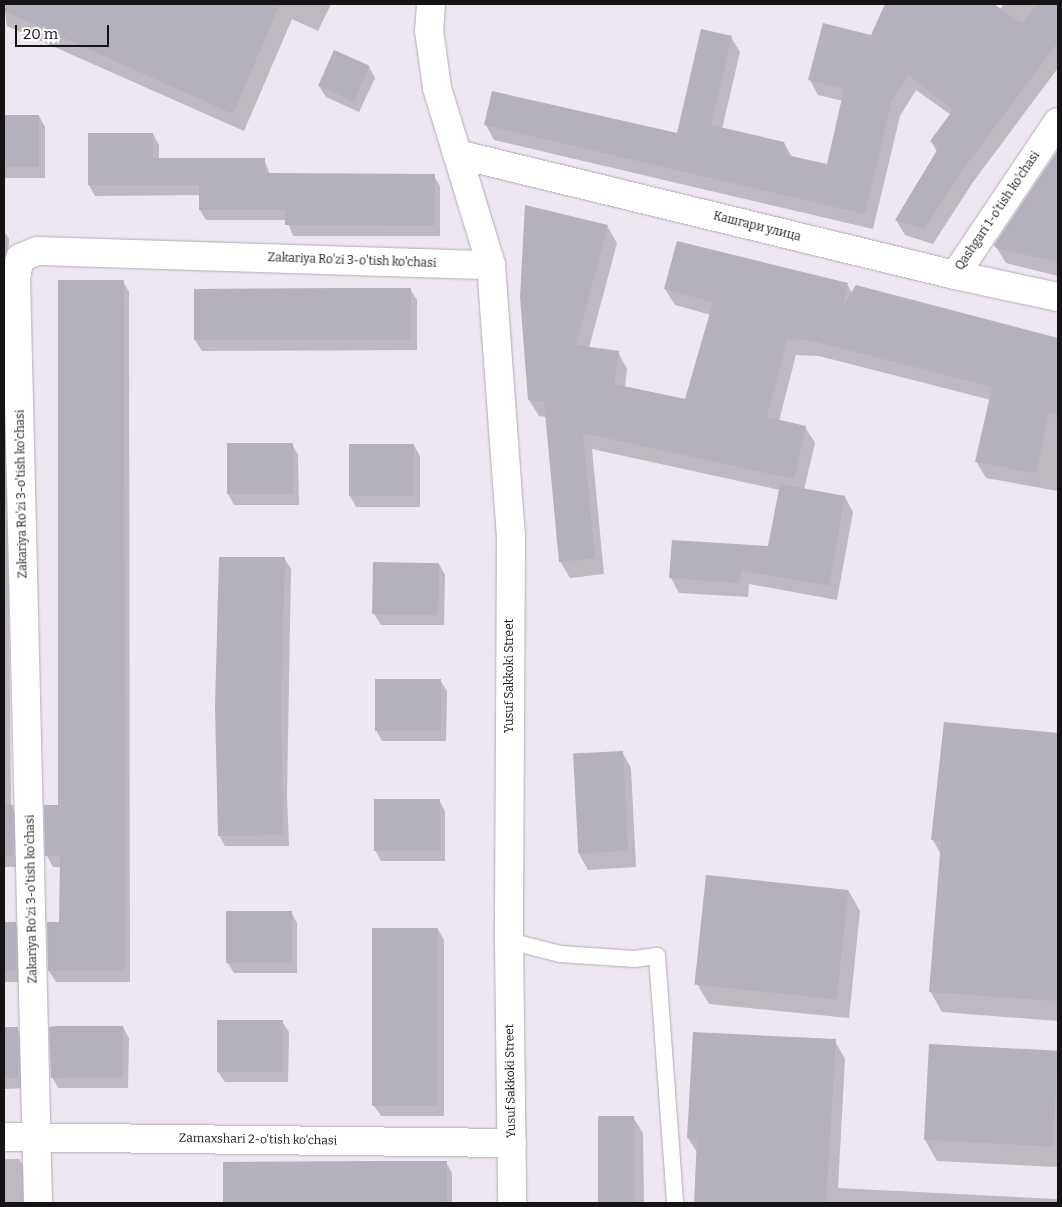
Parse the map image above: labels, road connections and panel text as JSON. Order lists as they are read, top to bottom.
{
  "streets": {
    "street": [
      "Qashgari 1-o'tish ko'chasi",
      "Кашгари улица",
      "Zakariya Ro'zi 3-o'tish ko'chasi",
      "Yusuf Sakkoki Street",
      "Zamaxshari 2-o'tish ko'chasi"
    ]
  },
  "crossings": [
    ["Qashgari 1-o'tish ko'chasi", "Кашгари улица"],
    ["Кашгари улица", "Yusuf Sakkoki Street"],
    ["Zakariya Ro'zi 3-o'tish ko'chasi", "Yusuf Sakkoki Street"],
    ["Zakariya Ro'zi 3-o'tish ko'chasi", "Zamaxshari 2-o'tish ko'chasi"],
    ["Yusuf Sakkoki Street", "Zamaxshari 2-o'tish ko'chasi"]
  ],
  "scale_bar": "20 m"
}
